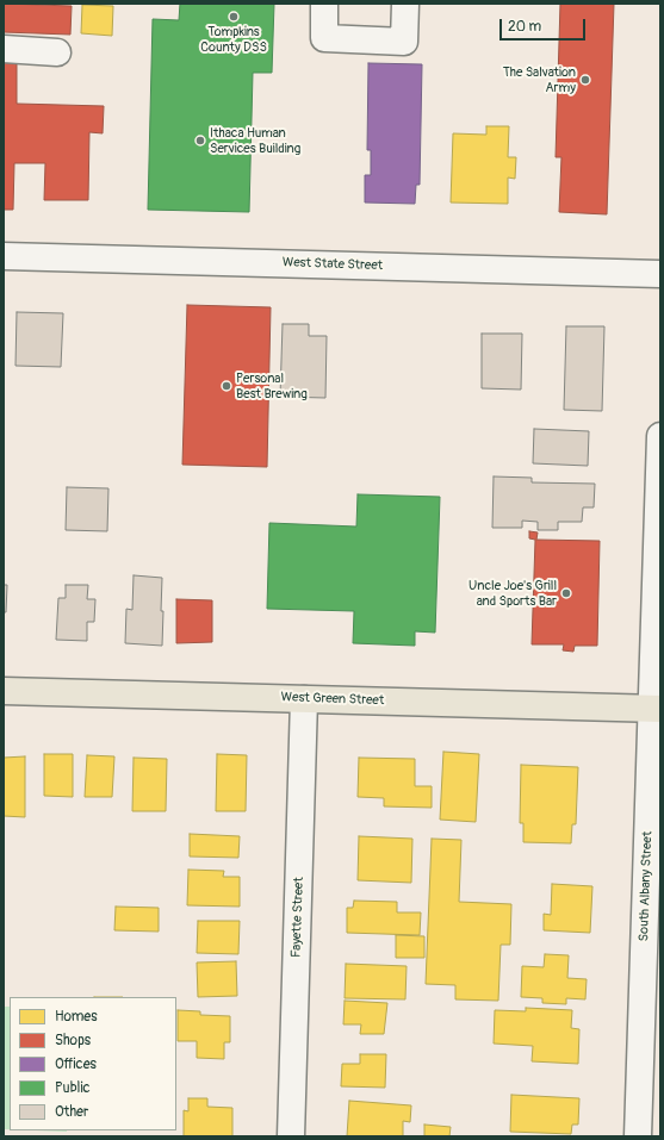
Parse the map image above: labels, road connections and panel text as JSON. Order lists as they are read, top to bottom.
{
  "streets": {
    "highway": ["West Green Street"],
    "street": ["West State Street", "South Albany Street", "Fayette Street"]
  },
  "crossings": [
    ["West Green Street", "South Albany Street"],
    ["West Green Street", "Fayette Street"]
  ],
  "places": [
    "Tompkins County DSS",
    "The Salvation Army",
    "Ithaca Human Services Building",
    "Personal Best Brewing",
    "Uncle Joe's Grill and Sports Bar"
  ],
  "legend": [
    "Homes",
    "Shops",
    "Offices",
    "Public",
    "Other"
  ],
  "scale_bar": "20 m"
}
